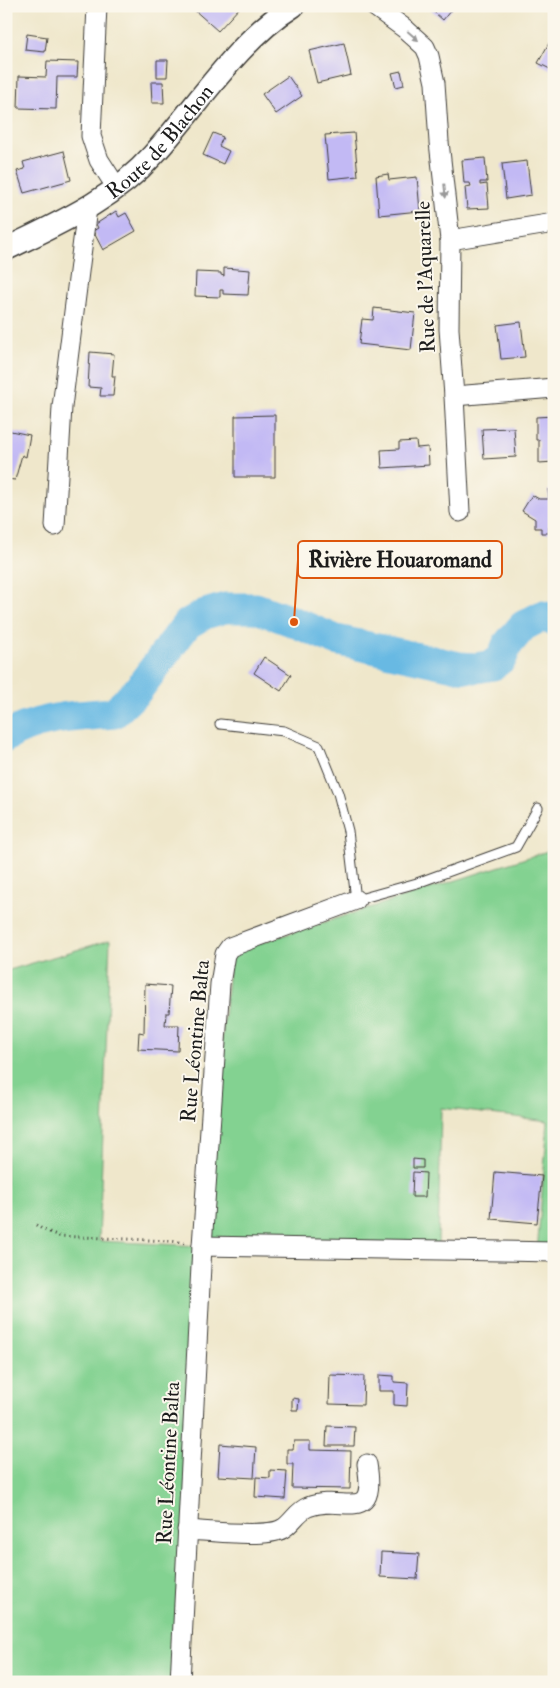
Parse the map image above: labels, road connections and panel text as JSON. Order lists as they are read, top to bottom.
{
  "streets": {
    "street": ["Route de Blachon", "Rue de l'Aquarelle", "Rue Léontine Balta"]
  },
  "one_way": ["Rue de l'Aquarelle"],
  "places": ["Rivière Houaromand"]
}
